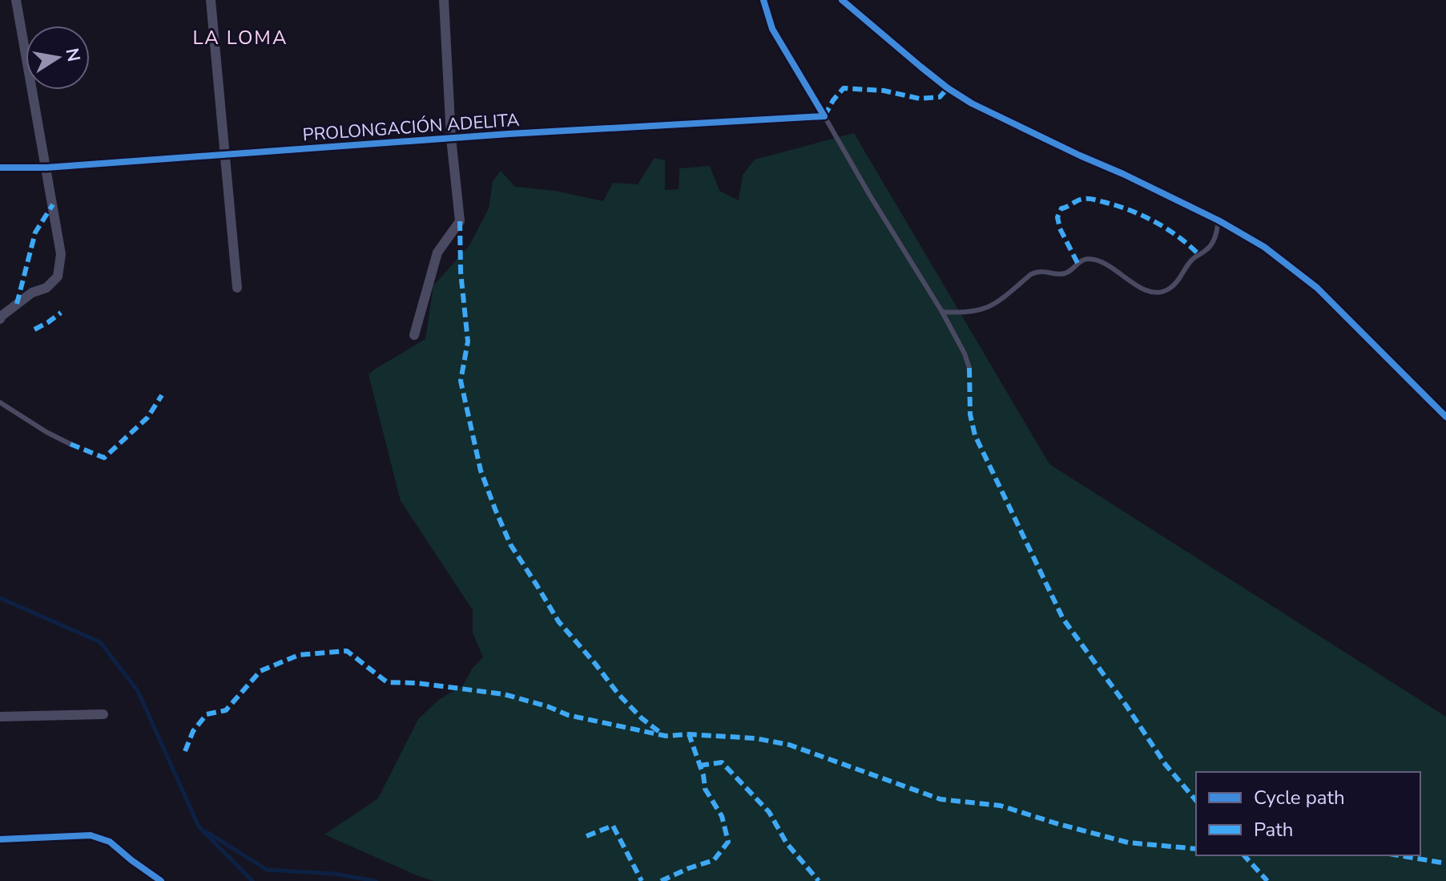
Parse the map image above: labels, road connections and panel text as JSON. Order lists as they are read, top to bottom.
{
  "streets": {
    "street": ["PROLONGACIÓN ADELITA"]
  },
  "districts": ["LA LOMA"],
  "legend": ["Cycle path", "Path"],
  "north": "right"
}
